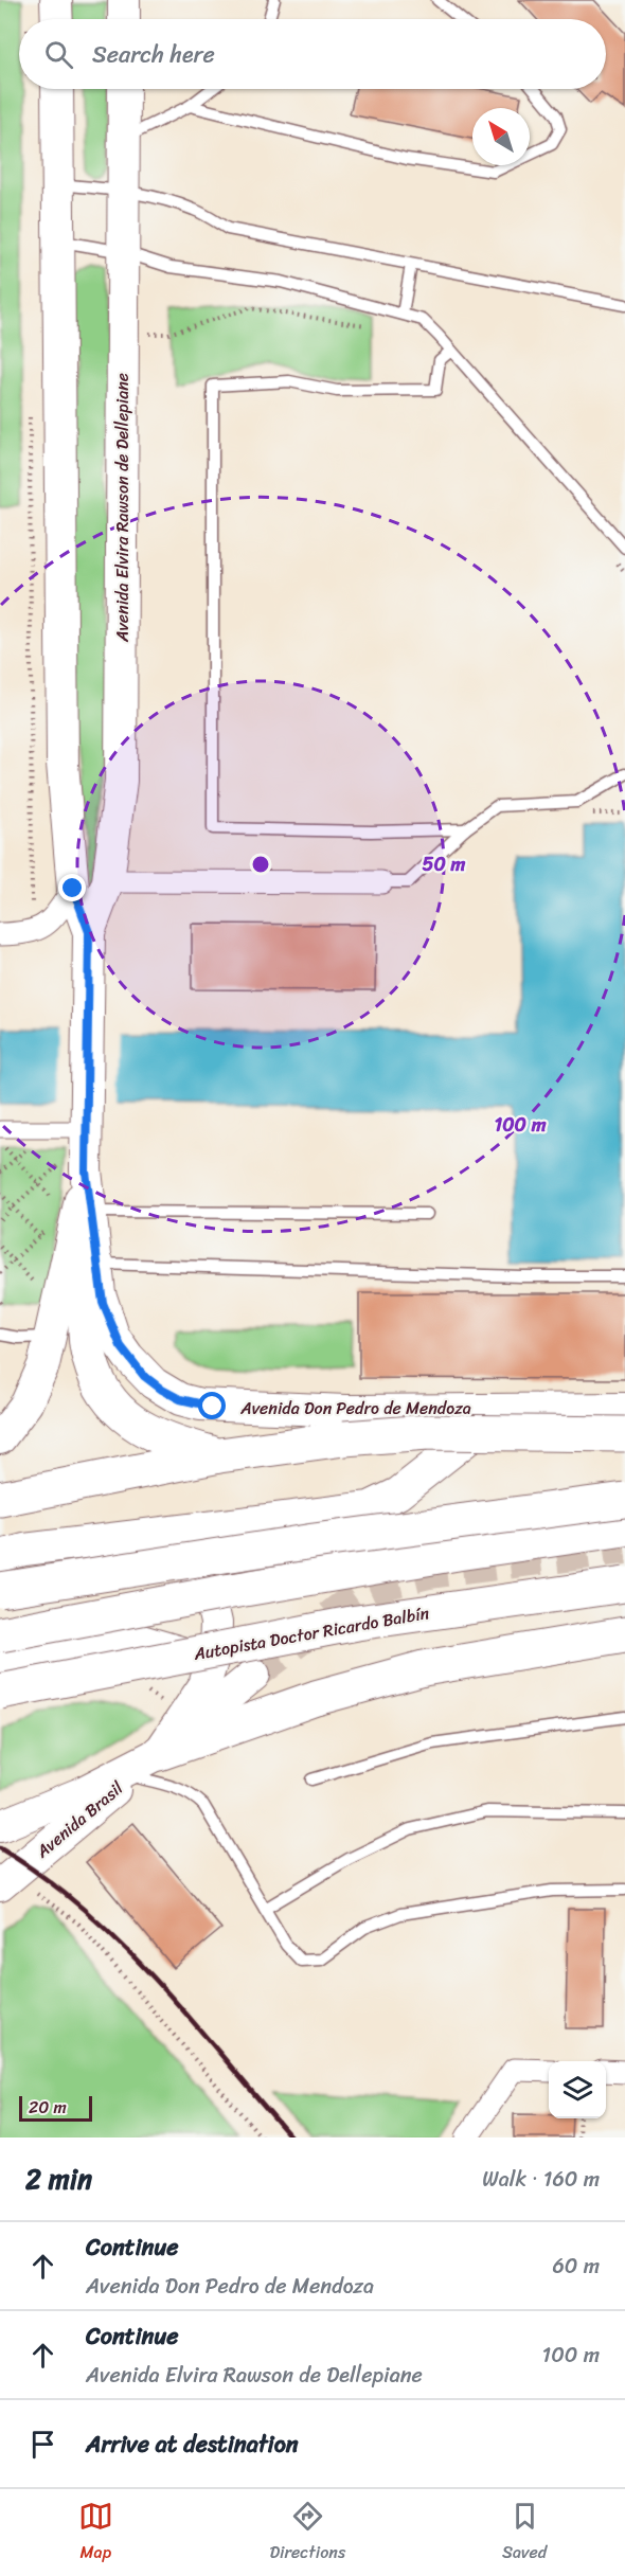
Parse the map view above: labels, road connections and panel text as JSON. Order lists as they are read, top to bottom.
{
  "streets": {
    "highway": ["Autopista Doctor Ricardo Balbín"],
    "main road": ["Avenida Elvira Rawson de Dellepiane", "Avenida Don Pedro de Mendoza", "Avenida Brasil"]
  },
  "crossings": [
    ["Avenida Elvira Rawson de Dellepiane", "Avenida Don Pedro de Mendoza"]
  ],
  "scale_bar": "20 m",
  "north": "top left",
  "page": {
    "search": "Search here",
    "scale": "20 m",
    "heading": ["2 min", "Walk · 160 m"],
    "list": [
      ["Continue", "Avenida Don Pedro de Mendoza", "60 m"],
      ["Continue", "Avenida Elvira Rawson de Dellepiane", "100 m"],
      "Arrive at destination"
    ],
    "nav": ["Map", "Directions", "Saved"]
  },
  "rings": ["50 m", "100 m"]
}
